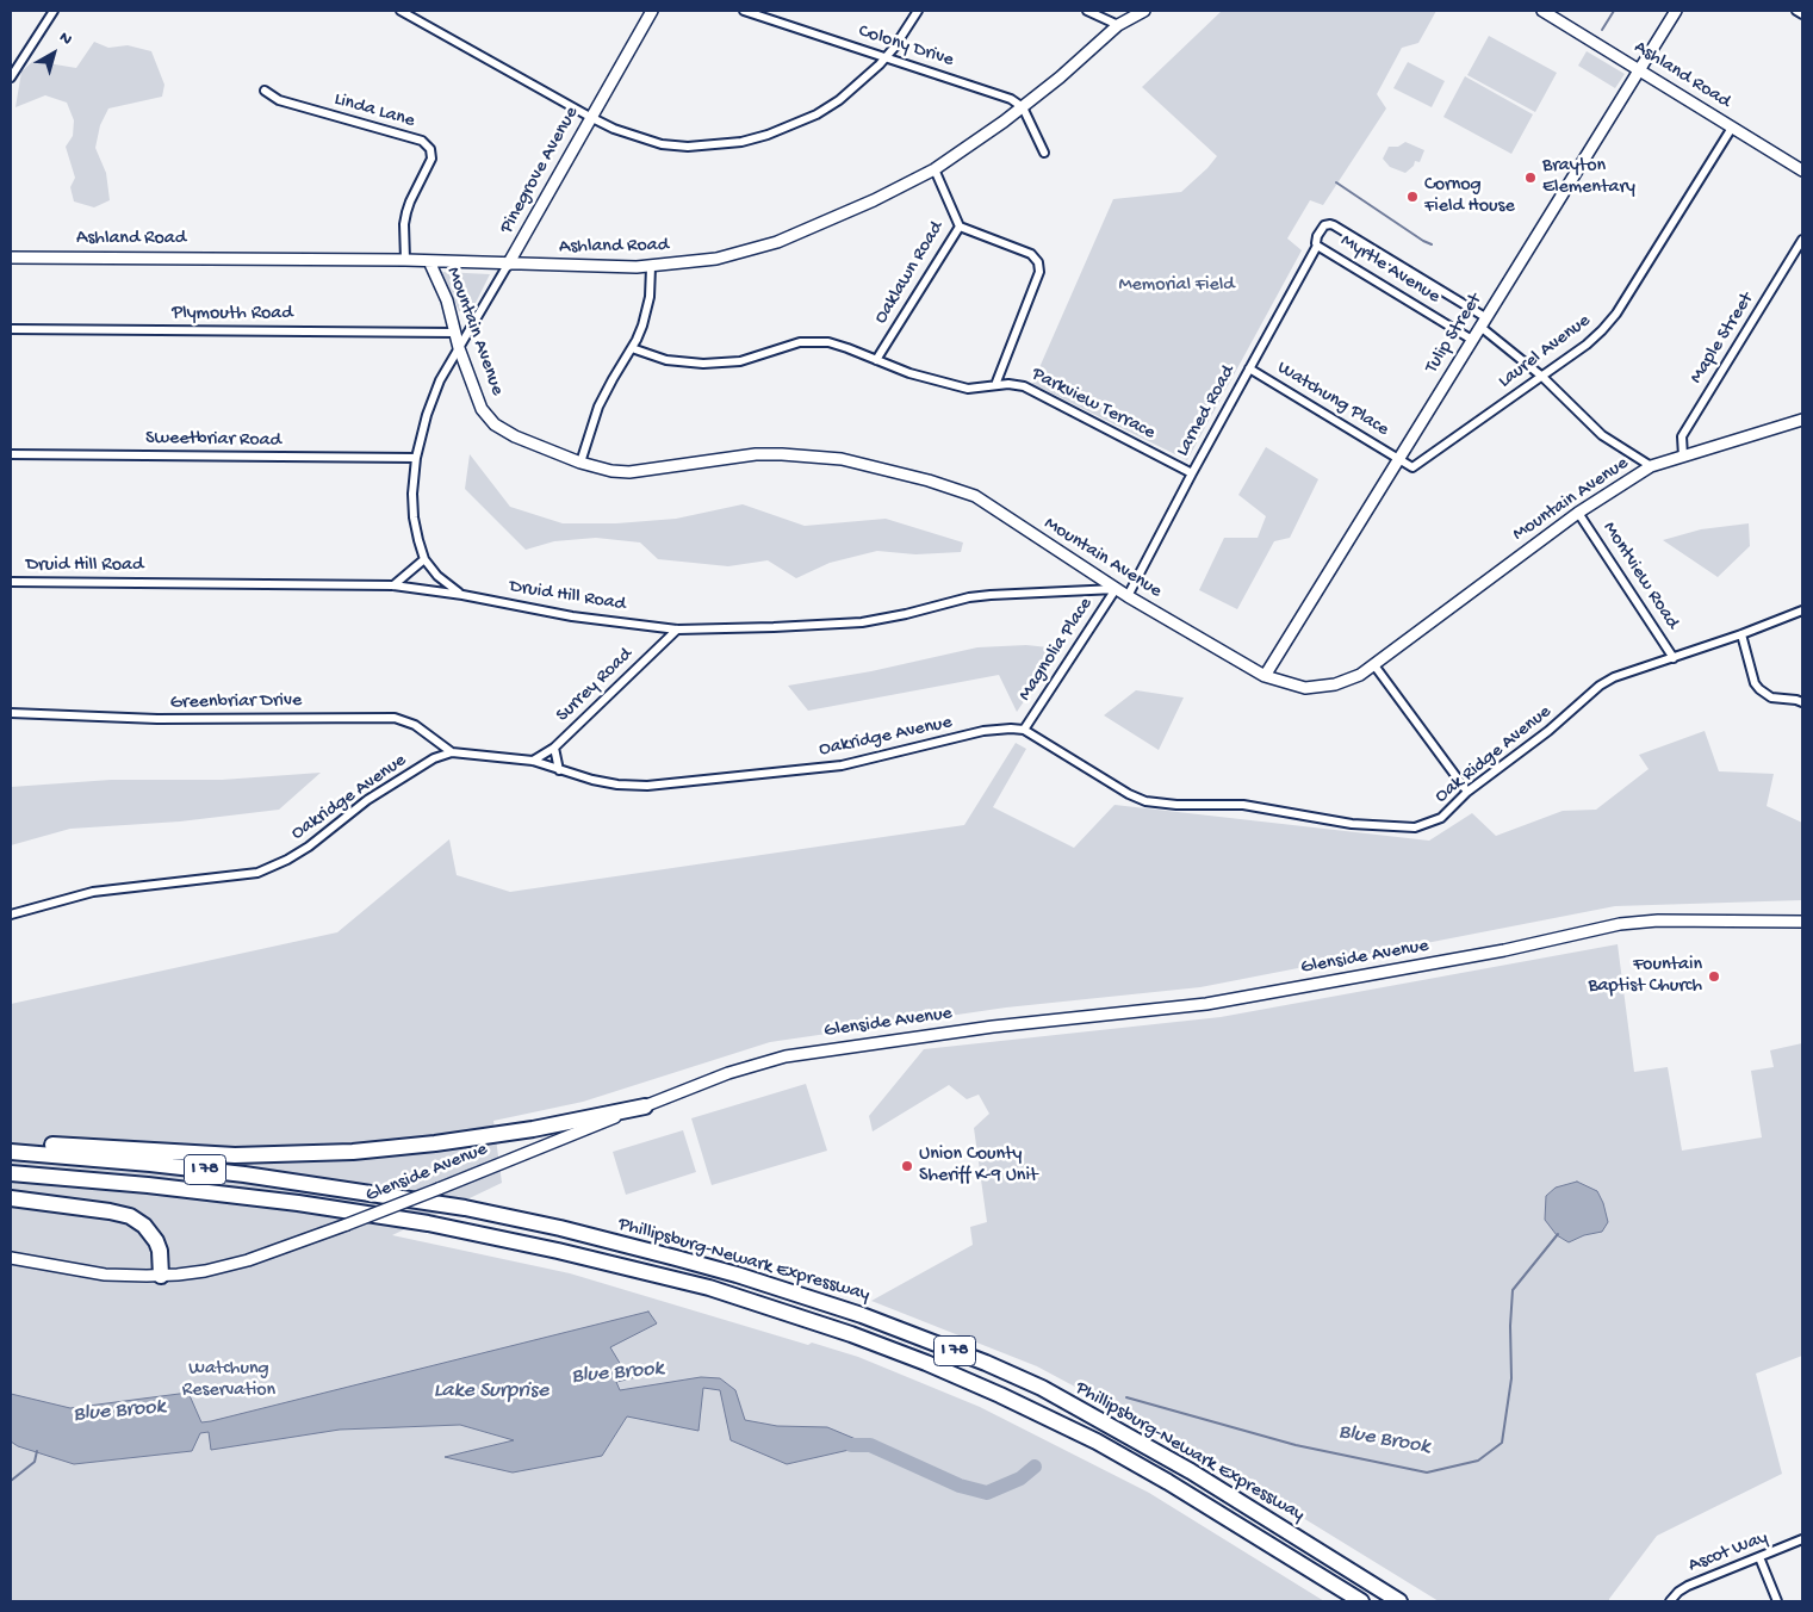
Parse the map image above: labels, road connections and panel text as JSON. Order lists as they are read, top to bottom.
{
  "streets": {
    "highway": ["I 78", "Phillipsburg-Newark Expressway"],
    "main road": [
      "Ashland Road",
      "Pinegrove Avenue",
      "Mountain Avenue",
      "Tulip Street",
      "Glenside Avenue"
    ],
    "street": [
      "Colony Drive",
      "Linda Lane",
      "Myrtle Avenue",
      "Oaklawn Road",
      "Plymouth Road",
      "Maple Street",
      "Laurel Avenue",
      "Watchung Place",
      "Parkview Terrace",
      "Larned Road",
      "Sweetbriar Road",
      "Druid Hill Road",
      "Montview Road",
      "Magnolia Place",
      "Surrey Road",
      "Greenbriar Drive",
      "Oakridge Avenue",
      "Oak Ridge Avenue",
      "Ascot Way"
    ]
  },
  "crossings": [
    ["Colony Drive", "Ashland Road"],
    ["Ashland Road", "Linda Lane"],
    ["Ashland Road", "Pinegrove Avenue"],
    ["Ashland Road", "Oaklawn Road"],
    ["Ashland Road", "Mountain Avenue"],
    ["Ashland Road", "Tulip Street"],
    ["Ashland Road", "Laurel Avenue"],
    ["Pinegrove Avenue", "Mountain Avenue"],
    ["Pinegrove Avenue", "Sweetbriar Road"],
    ["Myrtle Avenue", "Mountain Avenue"],
    ["Myrtle Avenue", "Tulip Street"],
    ["Myrtle Avenue", "Laurel Avenue"],
    ["Myrtle Avenue", "Larned Road"],
    ["Oaklawn Road", "Parkview Terrace"],
    ["Plymouth Road", "Mountain Avenue"],
    ["Mountain Avenue", "Tulip Street"],
    ["Mountain Avenue", "Maple Street"],
    ["Mountain Avenue", "Larned Road"],
    ["Mountain Avenue", "Druid Hill Road"],
    ["Mountain Avenue", "Montview Road"],
    ["Mountain Avenue", "Magnolia Place"],
    ["Tulip Street", "Laurel Avenue"],
    ["Tulip Street", "Watchung Place"],
    ["Laurel Avenue", "Watchung Place"],
    ["Watchung Place", "Larned Road"],
    ["Parkview Terrace", "Larned Road"],
    ["Druid Hill Road", "Magnolia Place"],
    ["Druid Hill Road", "Surrey Road"],
    ["Montview Road", "Oak Ridge Avenue"],
    ["Magnolia Place", "Oakridge Avenue"],
    ["Magnolia Place", "Oak Ridge Avenue"],
    ["Surrey Road", "Oakridge Avenue"],
    ["Greenbriar Drive", "Oakridge Avenue"],
    ["Oakridge Avenue", "Oak Ridge Avenue"]
  ],
  "water": ["Blue Brook", "Lake Surprise"],
  "parks": ["Memorial Field", "Watchung Reservation"],
  "places": [
    "Brayton Elementary",
    "Cornog Field House",
    "Fountain Baptist Church",
    "Union County Sheriff K-9 Unit"
  ],
  "north": "top right"
}
